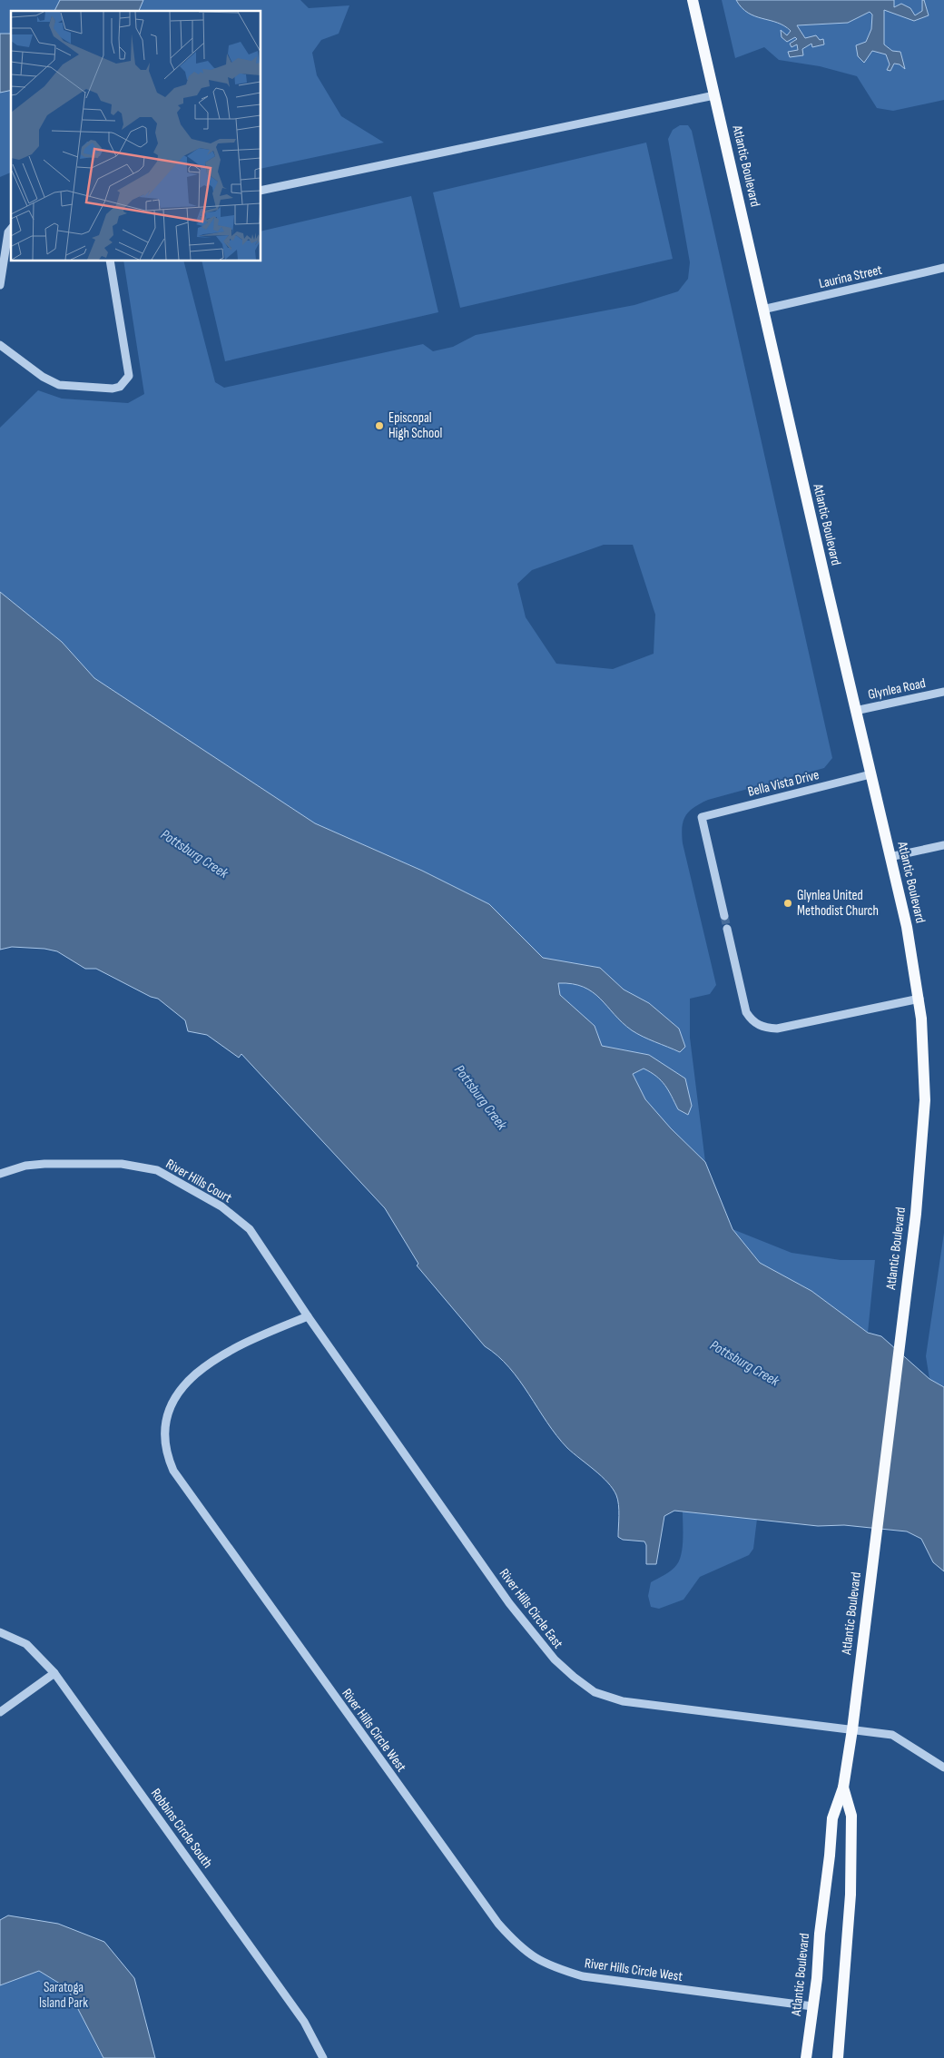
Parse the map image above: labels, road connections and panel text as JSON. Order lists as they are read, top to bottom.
{
  "streets": {
    "main road": ["Atlantic Boulevard"],
    "street": [
      "Laurina Street",
      "Glynlea Road",
      "Bella Vista Drive",
      "River Hills Court",
      "River Hills Circle East",
      "River Hills Circle West",
      "Robbins Circle South"
    ]
  },
  "crossings": [
    ["Atlantic Boulevard", "Laurina Street"],
    ["Atlantic Boulevard", "Glynlea Road"],
    ["Atlantic Boulevard", "Bella Vista Drive"],
    ["Atlantic Boulevard", "River Hills Circle East"],
    ["Atlantic Boulevard", "River Hills Circle West"],
    ["River Hills Court", "River Hills Circle East"],
    ["River Hills Court", "River Hills Circle West"],
    ["River Hills Circle East", "River Hills Circle West"]
  ],
  "water": ["Pottsburg Creek"],
  "parks": ["Saratoga Island Park"],
  "places": ["Episcopal High School", "Glynlea United Methodist Church"]
}
